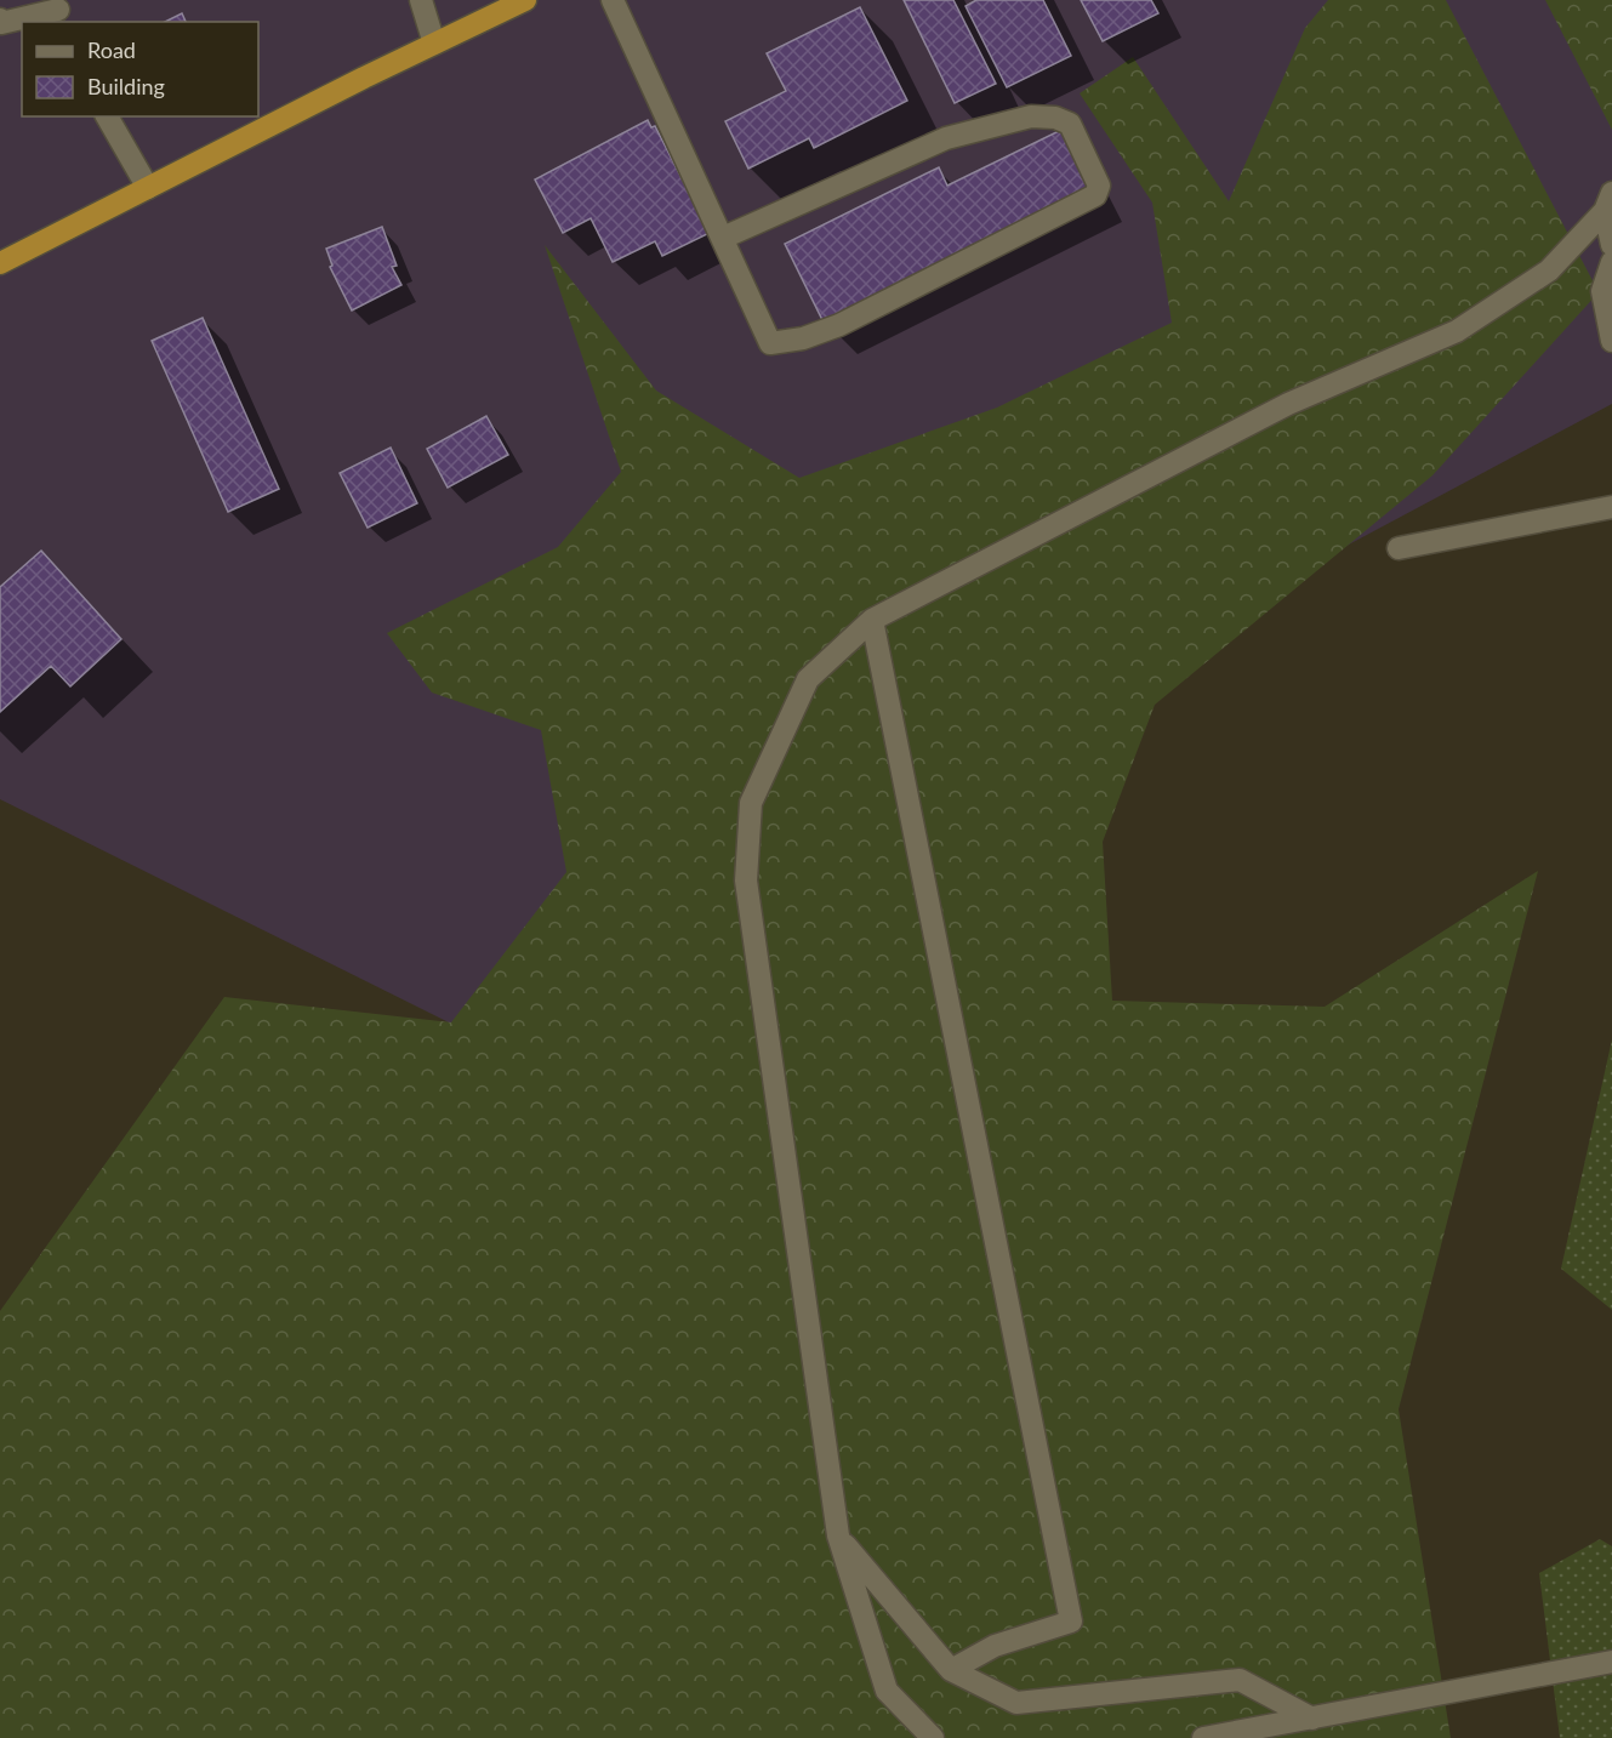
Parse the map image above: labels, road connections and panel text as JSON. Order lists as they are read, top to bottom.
{
  "legend": ["Road", "Building"]
}
